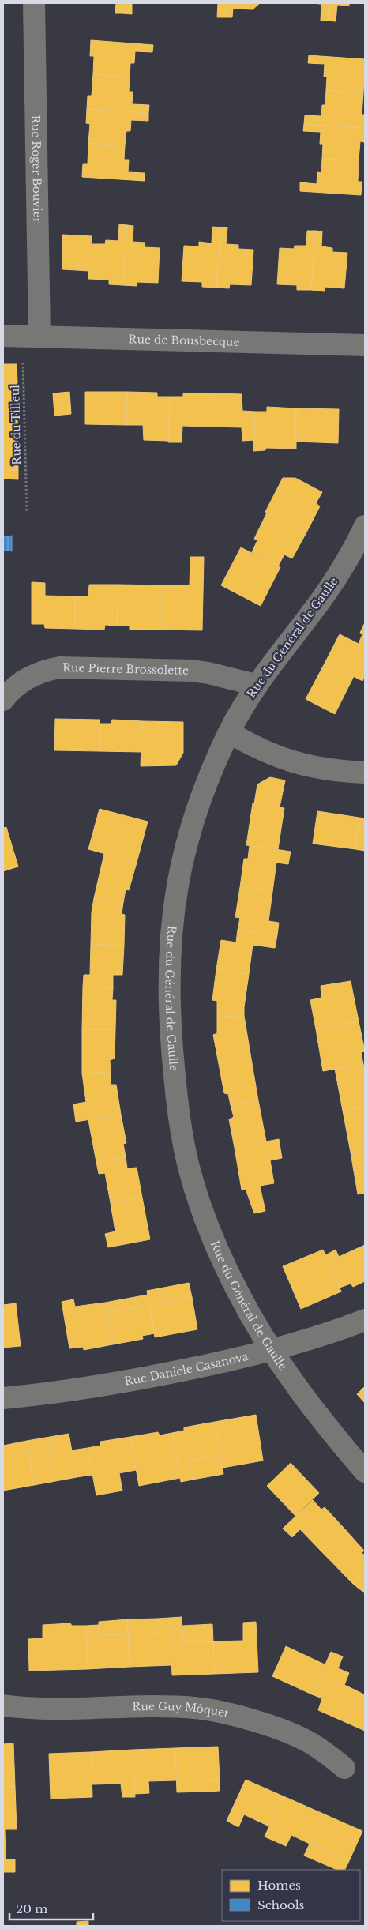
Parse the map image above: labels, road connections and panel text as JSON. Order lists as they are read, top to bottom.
{
  "streets": {
    "street": [
      "Rue Roger Bouvier",
      "Rue de Bousbecque",
      "Rue du Général de Gaulle",
      "Rue Pierre Brossolette",
      "Rue Danièle Casanova",
      "Rue Guy Môquet"
    ],
    "path": ["Rue du Tilleul"]
  },
  "crossings": [
    ["Rue Roger Bouvier", "Rue de Bousbecque"],
    ["Rue Roger Bouvier", "Rue du Tilleul"],
    ["Rue de Bousbecque", "Rue du Tilleul"],
    ["Rue du Général de Gaulle", "Rue Pierre Brossolette"],
    ["Rue du Général de Gaulle", "Rue Danièle Casanova"]
  ],
  "legend": ["Homes", "Schools"],
  "scale_bar": "20 m"
}
